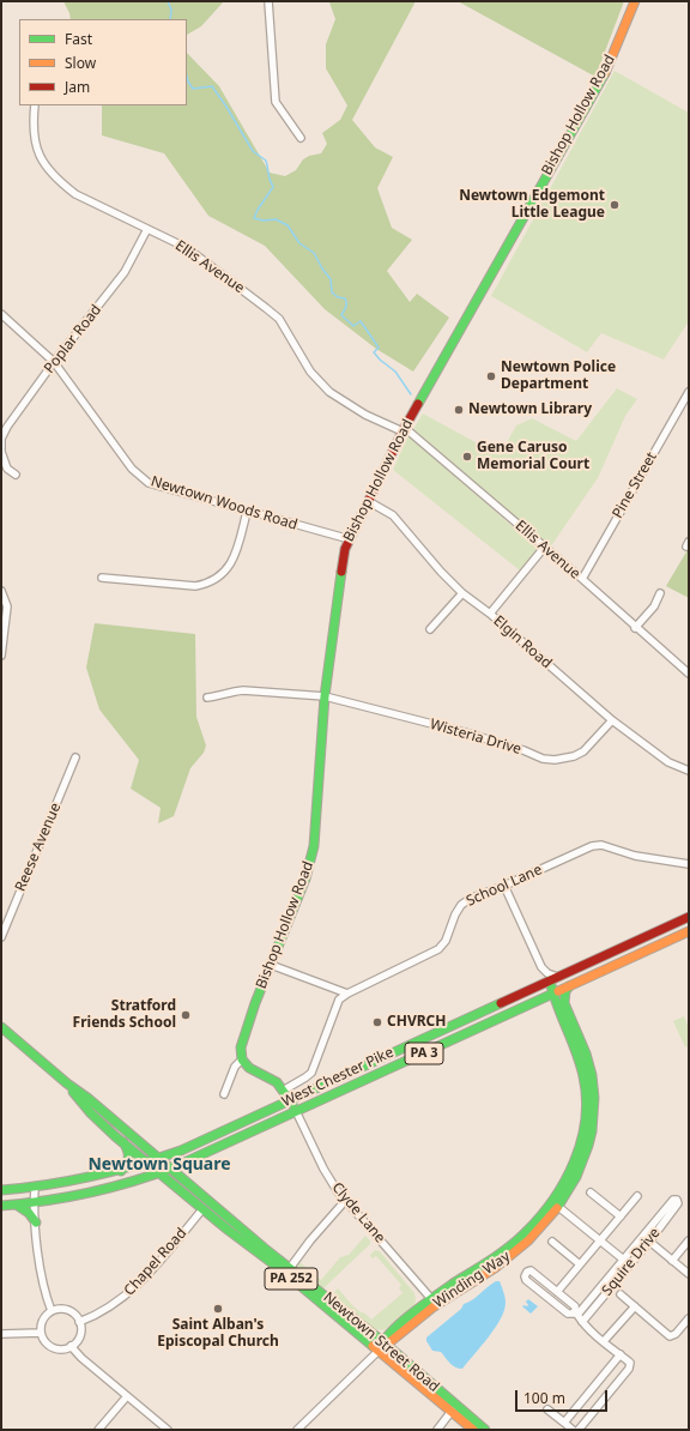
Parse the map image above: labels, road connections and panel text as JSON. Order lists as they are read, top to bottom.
{
  "streets": {
    "main road": [
      "Bishop Hollow Road",
      "PA 3",
      "West Chester Pike",
      "PA 252",
      "Winding Way",
      "Newtown Street Road"
    ],
    "street": [
      "Ellis Avenue",
      "Poplar Road",
      "Pine Street",
      "Newtown Woods Road",
      "Elgin Road",
      "Wisteria Drive",
      "Reese Avenue",
      "School Lane",
      "Clyde Lane",
      "Chapel Road",
      "Squire Drive"
    ]
  },
  "crossings": [
    ["Bishop Hollow Road", "Ellis Avenue"],
    ["Bishop Hollow Road", "Newtown Woods Road"],
    ["Bishop Hollow Road", "Elgin Road"],
    ["Bishop Hollow Road", "Wisteria Drive"],
    ["Ellis Avenue", "Poplar Road"],
    ["Ellis Avenue", "Pine Street"],
    ["Poplar Road", "Newtown Woods Road"],
    ["Elgin Road", "Wisteria Drive"],
    ["West Chester Pike", "Clyde Lane"],
    ["West Chester Pike", "Winding Way"],
    ["West Chester Pike", "Newtown Street Road"],
    ["Clyde Lane", "Winding Way"],
    ["Chapel Road", "Newtown Street Road"],
    ["PA 252", "Newtown Street Road"],
    ["Winding Way", "Newtown Street Road"]
  ],
  "districts": ["Newtown Square"],
  "places": [
    "Newtown Edgemont Little League",
    "Newtown Police Department",
    "Newtown Library",
    "Gene Caruso Memorial Court",
    "Stratford Friends School",
    "CHVRCH",
    "Saint Alban's Episcopal Church"
  ],
  "legend": ["Fast", "Slow", "Jam"],
  "scale_bar": "100 m"
}
